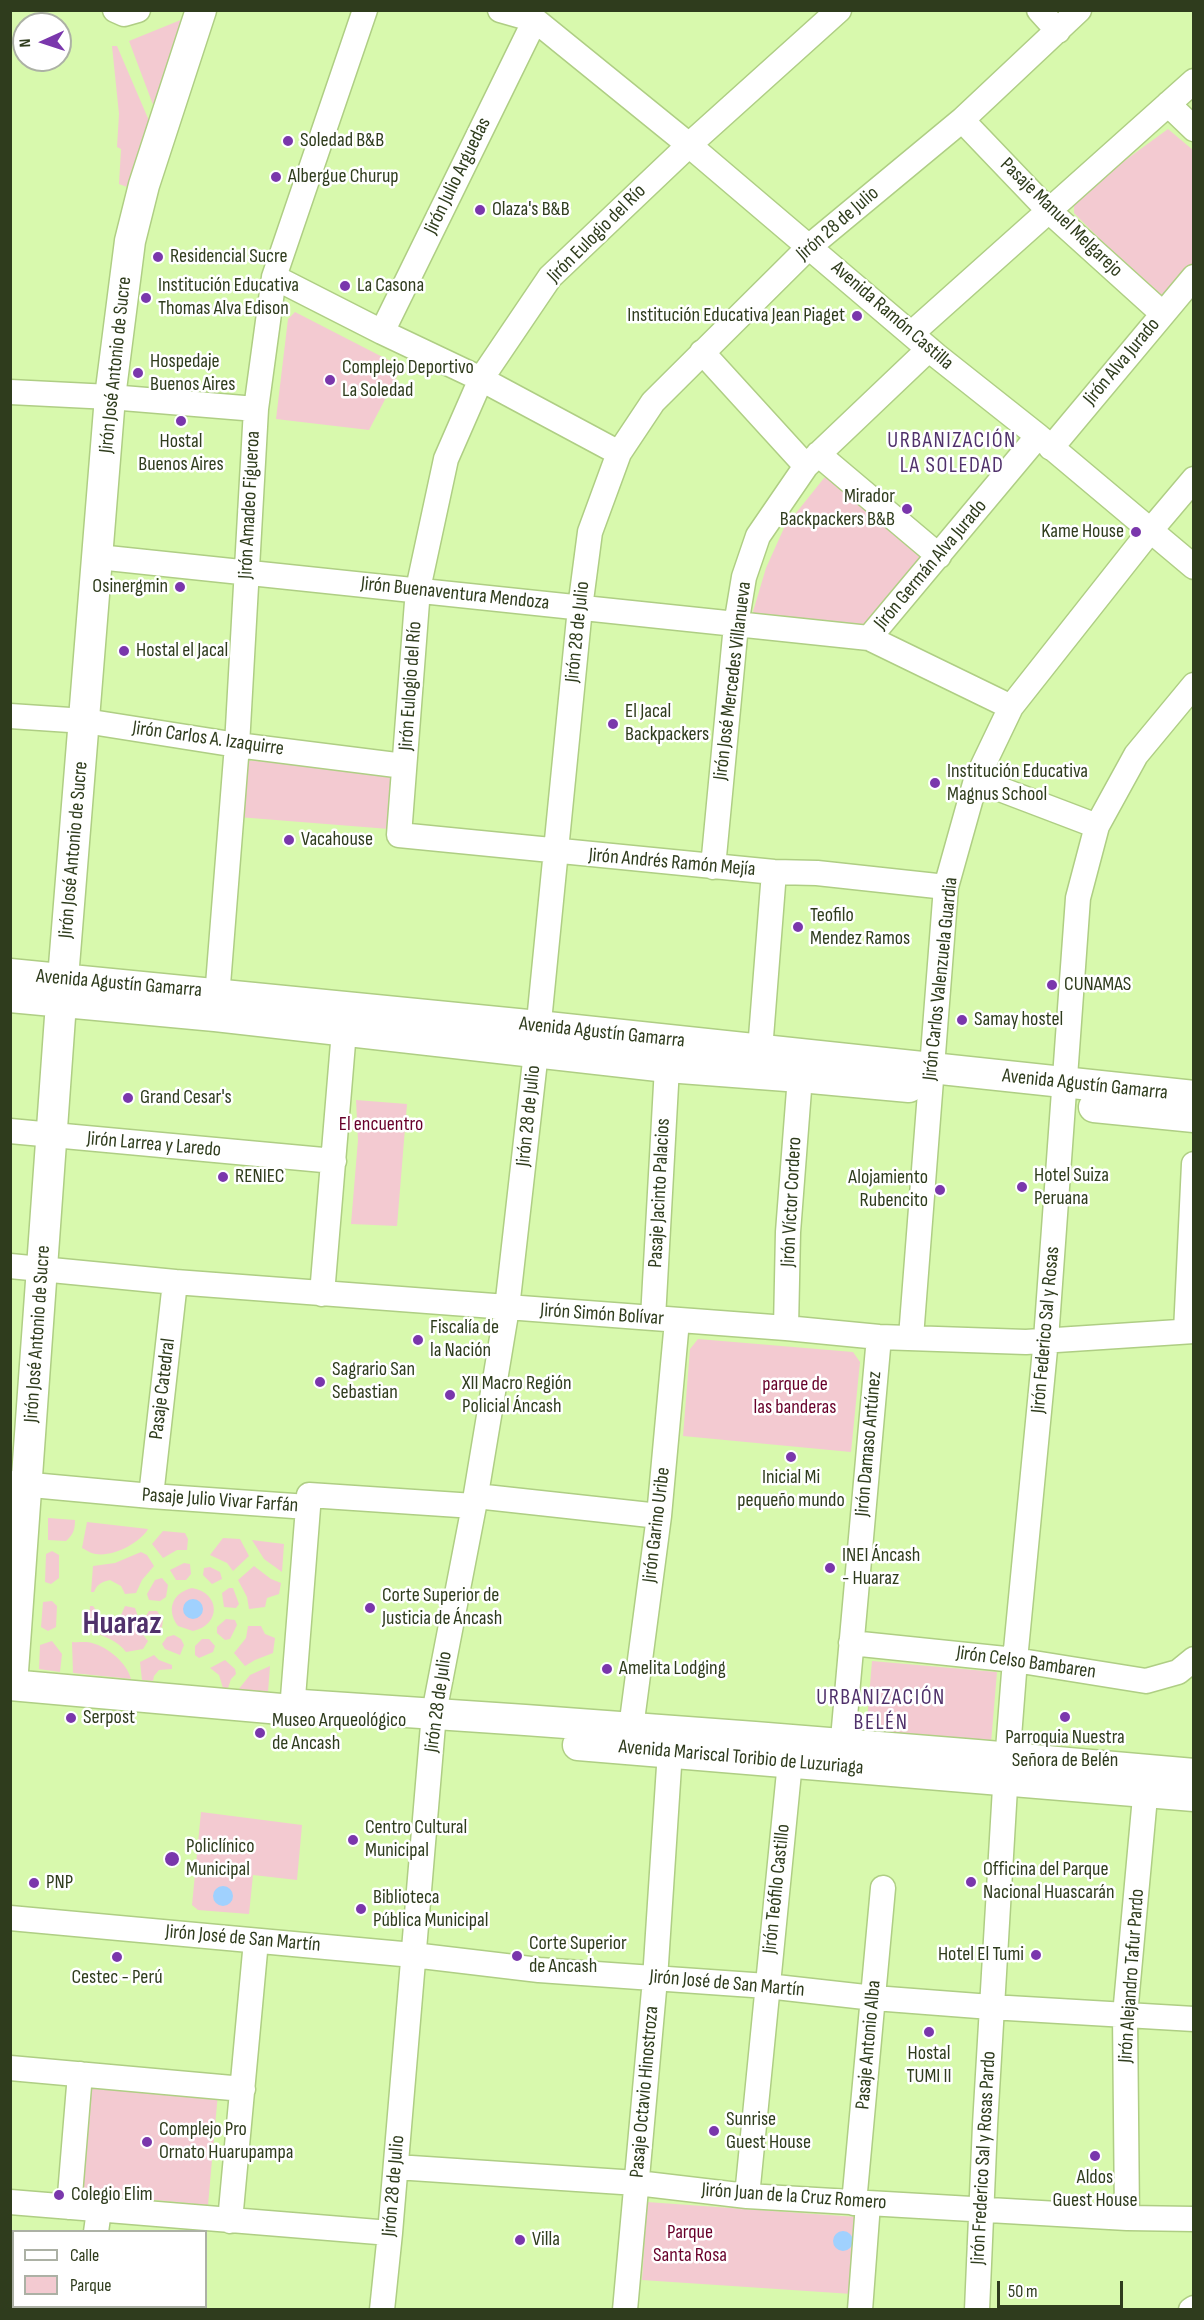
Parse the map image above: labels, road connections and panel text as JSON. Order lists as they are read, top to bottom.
{
  "streets": {
    "main road": ["Jirón José Antonio de Sucre", "Avenida Agustín Gamarra", "Avenida Mariscal Toribio de Luzuriaga"],
    "street": [
      "Jirón Julio Arguedas",
      "Pasaje Manuel Melgarejo",
      "Jirón 28 de Julio",
      "Jirón Eulogio del Río",
      "Avenida Ramón Castilla",
      "Jirón Alva Jurado",
      "Jirón Amadeo Figueroa",
      "Jirón Germán Alva Jurado",
      "Jirón Buenaventura Mendoza",
      "Jirón José Mercedes Villanueva",
      "Jirón Carlos A. Izaquirre",
      "Jirón Andrés Ramón Mejía",
      "Jirón Carlos Valenzuela Guardia",
      "Jirón Larrea y Laredo",
      "Pasaje Jacinto Palacios",
      "Jirón Víctor Cordero",
      "Jirón Simón Bolívar",
      "Jirón Federico Sal y Rosas",
      "Pasaje Catedral",
      "Jirón Damaso Antúnez",
      "Pasaje Julio Vivar Farfán",
      "Jirón Garino Uribe",
      "Jirón Celso Bambaren",
      "Jirón Teófilo Castillo",
      "Jirón José de San Martín",
      "Jirón Alejandro Tafur Pardo",
      "Pasaje Antonio Alba",
      "Pasaje Octavio Hinostroza",
      "Jirón Frederico Sal y Rosas Pardo",
      "Jirón Juan de la Cruz Romero"
    ]
  },
  "crossings": [
    ["Jirón Julio Arguedas", "Avenida Ramón Castilla"],
    ["Pasaje Manuel Melgarejo", "Jirón 28 de Julio"],
    ["Pasaje Manuel Melgarejo", "Jirón Alva Jurado"],
    ["Pasaje Manuel Melgarejo", "Jirón José Mercedes Villanueva"],
    ["Jirón 28 de Julio", "Avenida Ramón Castilla"],
    ["Jirón 28 de Julio", "Jirón Buenaventura Mendoza"],
    ["Jirón 28 de Julio", "Jirón Andrés Ramón Mejía"],
    ["Jirón 28 de Julio", "Avenida Agustín Gamarra"],
    ["Jirón 28 de Julio", "Jirón Simón Bolívar"],
    ["Jirón 28 de Julio", "Pasaje Julio Vivar Farfán"],
    ["Jirón 28 de Julio", "Avenida Mariscal Toribio de Luzuriaga"],
    ["Jirón 28 de Julio", "Jirón José de San Martín"],
    ["Jirón 28 de Julio", "Jirón Juan de la Cruz Romero"],
    ["Jirón Eulogio del Río", "Avenida Ramón Castilla"],
    ["Jirón Eulogio del Río", "Jirón Buenaventura Mendoza"],
    ["Jirón Eulogio del Río", "Jirón Carlos A. Izaquirre"],
    ["Jirón Eulogio del Río", "Jirón Andrés Ramón Mejía"],
    ["Avenida Ramón Castilla", "Jirón Alva Jurado"],
    ["Avenida Ramón Castilla", "Jirón Germán Alva Jurado"],
    ["Avenida Ramón Castilla", "Jirón José Mercedes Villanueva"],
    ["Avenida Ramón Castilla", "Jirón Carlos Valenzuela Guardia"],
    ["Jirón Alva Jurado", "Jirón Germán Alva Jurado"],
    ["Jirón José Antonio de Sucre", "Jirón Buenaventura Mendoza"],
    ["Jirón José Antonio de Sucre", "Jirón Carlos A. Izaquirre"],
    ["Jirón José Antonio de Sucre", "Avenida Agustín Gamarra"],
    ["Jirón José Antonio de Sucre", "Jirón Larrea y Laredo"],
    ["Jirón José Antonio de Sucre", "Jirón Simón Bolívar"],
    ["Jirón José Antonio de Sucre", "Pasaje Julio Vivar Farfán"],
    ["Jirón José Antonio de Sucre", "Avenida Mariscal Toribio de Luzuriaga"],
    ["Jirón Amadeo Figueroa", "Jirón Buenaventura Mendoza"],
    ["Jirón Amadeo Figueroa", "Jirón Carlos A. Izaquirre"],
    ["Jirón Amadeo Figueroa", "Avenida Agustín Gamarra"],
    ["Jirón Germán Alva Jurado", "Jirón Buenaventura Mendoza"],
    ["Jirón Buenaventura Mendoza", "Jirón José Mercedes Villanueva"],
    ["Jirón Buenaventura Mendoza", "Jirón Carlos Valenzuela Guardia"],
    ["Jirón José Mercedes Villanueva", "Jirón Andrés Ramón Mejía"],
    ["Jirón Andrés Ramón Mejía", "Jirón Carlos Valenzuela Guardia"],
    ["Jirón Carlos Valenzuela Guardia", "Avenida Agustín Gamarra"],
    ["Jirón Carlos Valenzuela Guardia", "Jirón Simón Bolívar"],
    ["Avenida Agustín Gamarra", "Pasaje Jacinto Palacios"],
    ["Avenida Agustín Gamarra", "Jirón Víctor Cordero"],
    ["Avenida Agustín Gamarra", "Jirón Federico Sal y Rosas"],
    ["Pasaje Jacinto Palacios", "Jirón Simón Bolívar"],
    ["Pasaje Jacinto Palacios", "Jirón Garino Uribe"],
    ["Jirón Víctor Cordero", "Jirón Simón Bolívar"],
    ["Jirón Simón Bolívar", "Jirón Federico Sal y Rosas"],
    ["Jirón Simón Bolívar", "Pasaje Catedral"],
    ["Jirón Simón Bolívar", "Jirón Damaso Antúnez"],
    ["Jirón Simón Bolívar", "Jirón Garino Uribe"],
    ["Jirón Federico Sal y Rosas", "Jirón Celso Bambaren"],
    ["Jirón Federico Sal y Rosas", "Avenida Mariscal Toribio de Luzuriaga"],
    ["Jirón Federico Sal y Rosas", "Jirón José de San Martín"],
    ["Jirón Federico Sal y Rosas", "Jirón Frederico Sal y Rosas Pardo"],
    ["Pasaje Catedral", "Pasaje Julio Vivar Farfán"],
    ["Jirón Damaso Antúnez", "Jirón Celso Bambaren"],
    ["Jirón Damaso Antúnez", "Avenida Mariscal Toribio de Luzuriaga"],
    ["Pasaje Julio Vivar Farfán", "Jirón Garino Uribe"],
    ["Jirón Garino Uribe", "Avenida Mariscal Toribio de Luzuriaga"],
    ["Avenida Mariscal Toribio de Luzuriaga", "Jirón Teófilo Castillo"],
    ["Avenida Mariscal Toribio de Luzuriaga", "Jirón Alejandro Tafur Pardo"],
    ["Avenida Mariscal Toribio de Luzuriaga", "Pasaje Octavio Hinostroza"],
    ["Jirón Teófilo Castillo", "Jirón José de San Martín"],
    ["Jirón Teófilo Castillo", "Jirón Juan de la Cruz Romero"],
    ["Jirón José de San Martín", "Jirón Alejandro Tafur Pardo"],
    ["Jirón José de San Martín", "Pasaje Antonio Alba"],
    ["Jirón José de San Martín", "Pasaje Octavio Hinostroza"],
    ["Jirón José de San Martín", "Jirón Frederico Sal y Rosas Pardo"],
    ["Jirón Alejandro Tafur Pardo", "Jirón Juan de la Cruz Romero"],
    ["Pasaje Antonio Alba", "Jirón Juan de la Cruz Romero"],
    ["Pasaje Octavio Hinostroza", "Jirón Juan de la Cruz Romero"],
    ["Jirón Frederico Sal y Rosas Pardo", "Jirón Juan de la Cruz Romero"]
  ],
  "districts": ["URBANIZACIÓN LA SOLEDAD", "Huaraz", "URBANIZACIÓN BELÉN"],
  "parks": ["El encuentro", "parque de las banderas", "Parque Santa Rosa"],
  "places": [
    "Soledad B&B",
    "Albergue Churup",
    "Olaza's B&B",
    "Residencial Sucre",
    "La Casona",
    "Institución Educativa Thomas Alva Edison",
    "Institución Educativa Jean Piaget",
    "Hospedaje Buenos Aires",
    "Complejo Deportivo La Soledad",
    "Hostal Buenos Aires",
    "Mirador Backpackers B&B",
    "Kame House",
    "Osinergmin",
    "Hostal el Jacal",
    "El Jacal Backpackers",
    "Institución Educativa Magnus School",
    "Vacahouse",
    "Teofilo Mendez Ramos",
    "CUNAMAS",
    "Samay hostel",
    "Grand Cesar's",
    "RENIEC",
    "Hotel Suiza Peruana",
    "Alojamiento Rubencito",
    "Fiscalía de la Nación",
    "Sagrario San Sebastian",
    "XII Macro Región Policial Áncash",
    "Inicial Mi pequeño mundo",
    "INEI Áncash - Huaraz",
    "Corte Superior de Justicia de Áncash",
    "Amelita Lodging",
    "Parroquia Nuestra Señora de Belén",
    "Serpost",
    "Museo Arqueológico de Ancash",
    "Centro Cultural Municipal",
    "Policlínico Municipal",
    "Officina del Parque Nacional Huascarán",
    "PNP",
    "Biblioteca Pública Municipal",
    "Hotel El Tumi",
    "Corte Superior de Ancash",
    "Cestec - Perú",
    "Hostal TUMI II",
    "Sunrise Guest House",
    "Complejo Pro Ornato Huarupampa",
    "Aldos Guest House",
    "Colegio Elim",
    "Villa"
  ],
  "legend": ["Calle", "Parque"],
  "scale_bar": "50 m",
  "north": "left"
}
